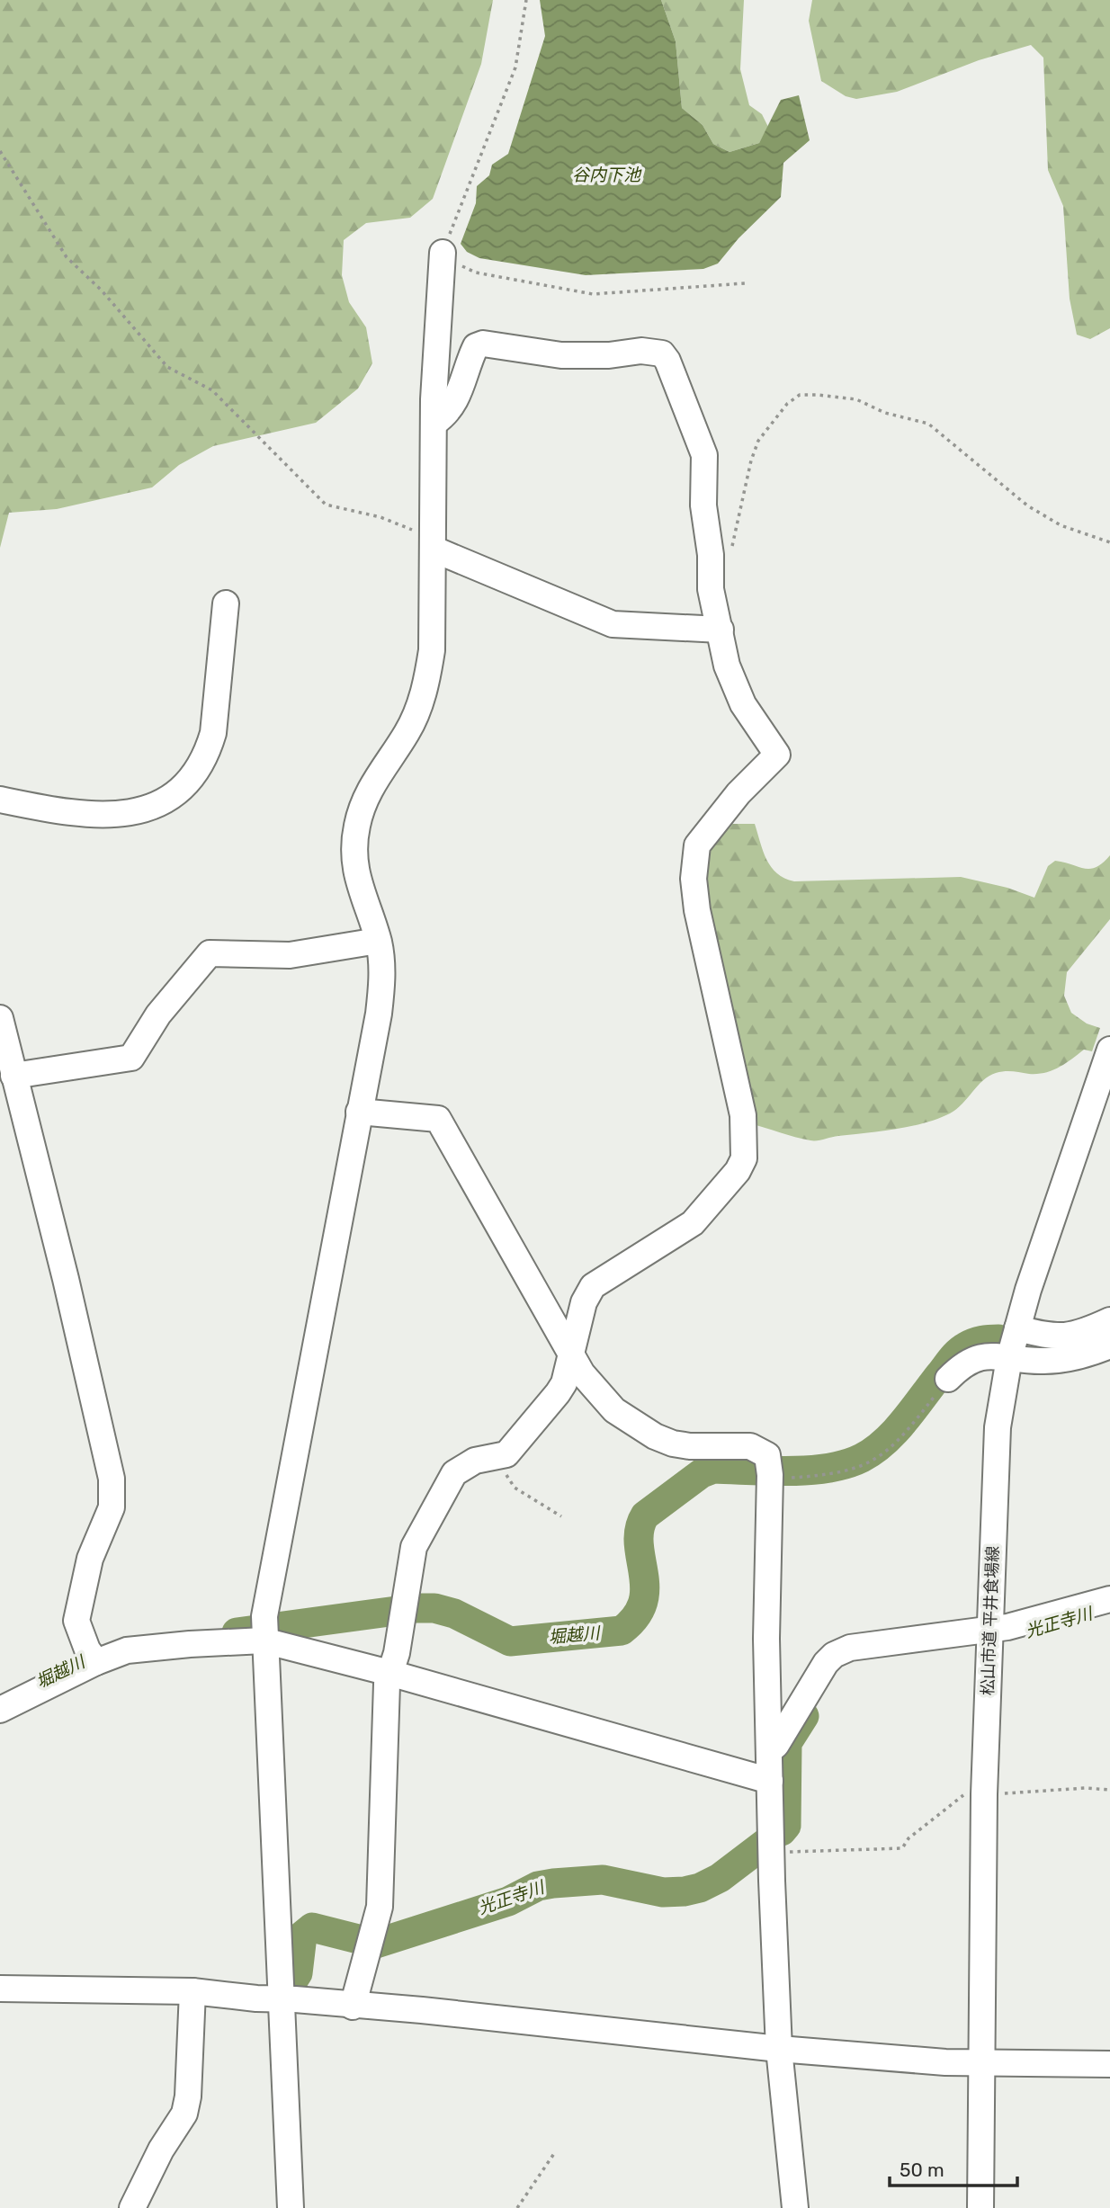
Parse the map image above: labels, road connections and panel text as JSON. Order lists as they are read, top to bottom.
{
  "streets": {
    "street": ["松山市道 平井食場線"]
  },
  "water": ["谷内下池", "光正寺川", "堀越川"],
  "scale_bar": "50 m"
}
